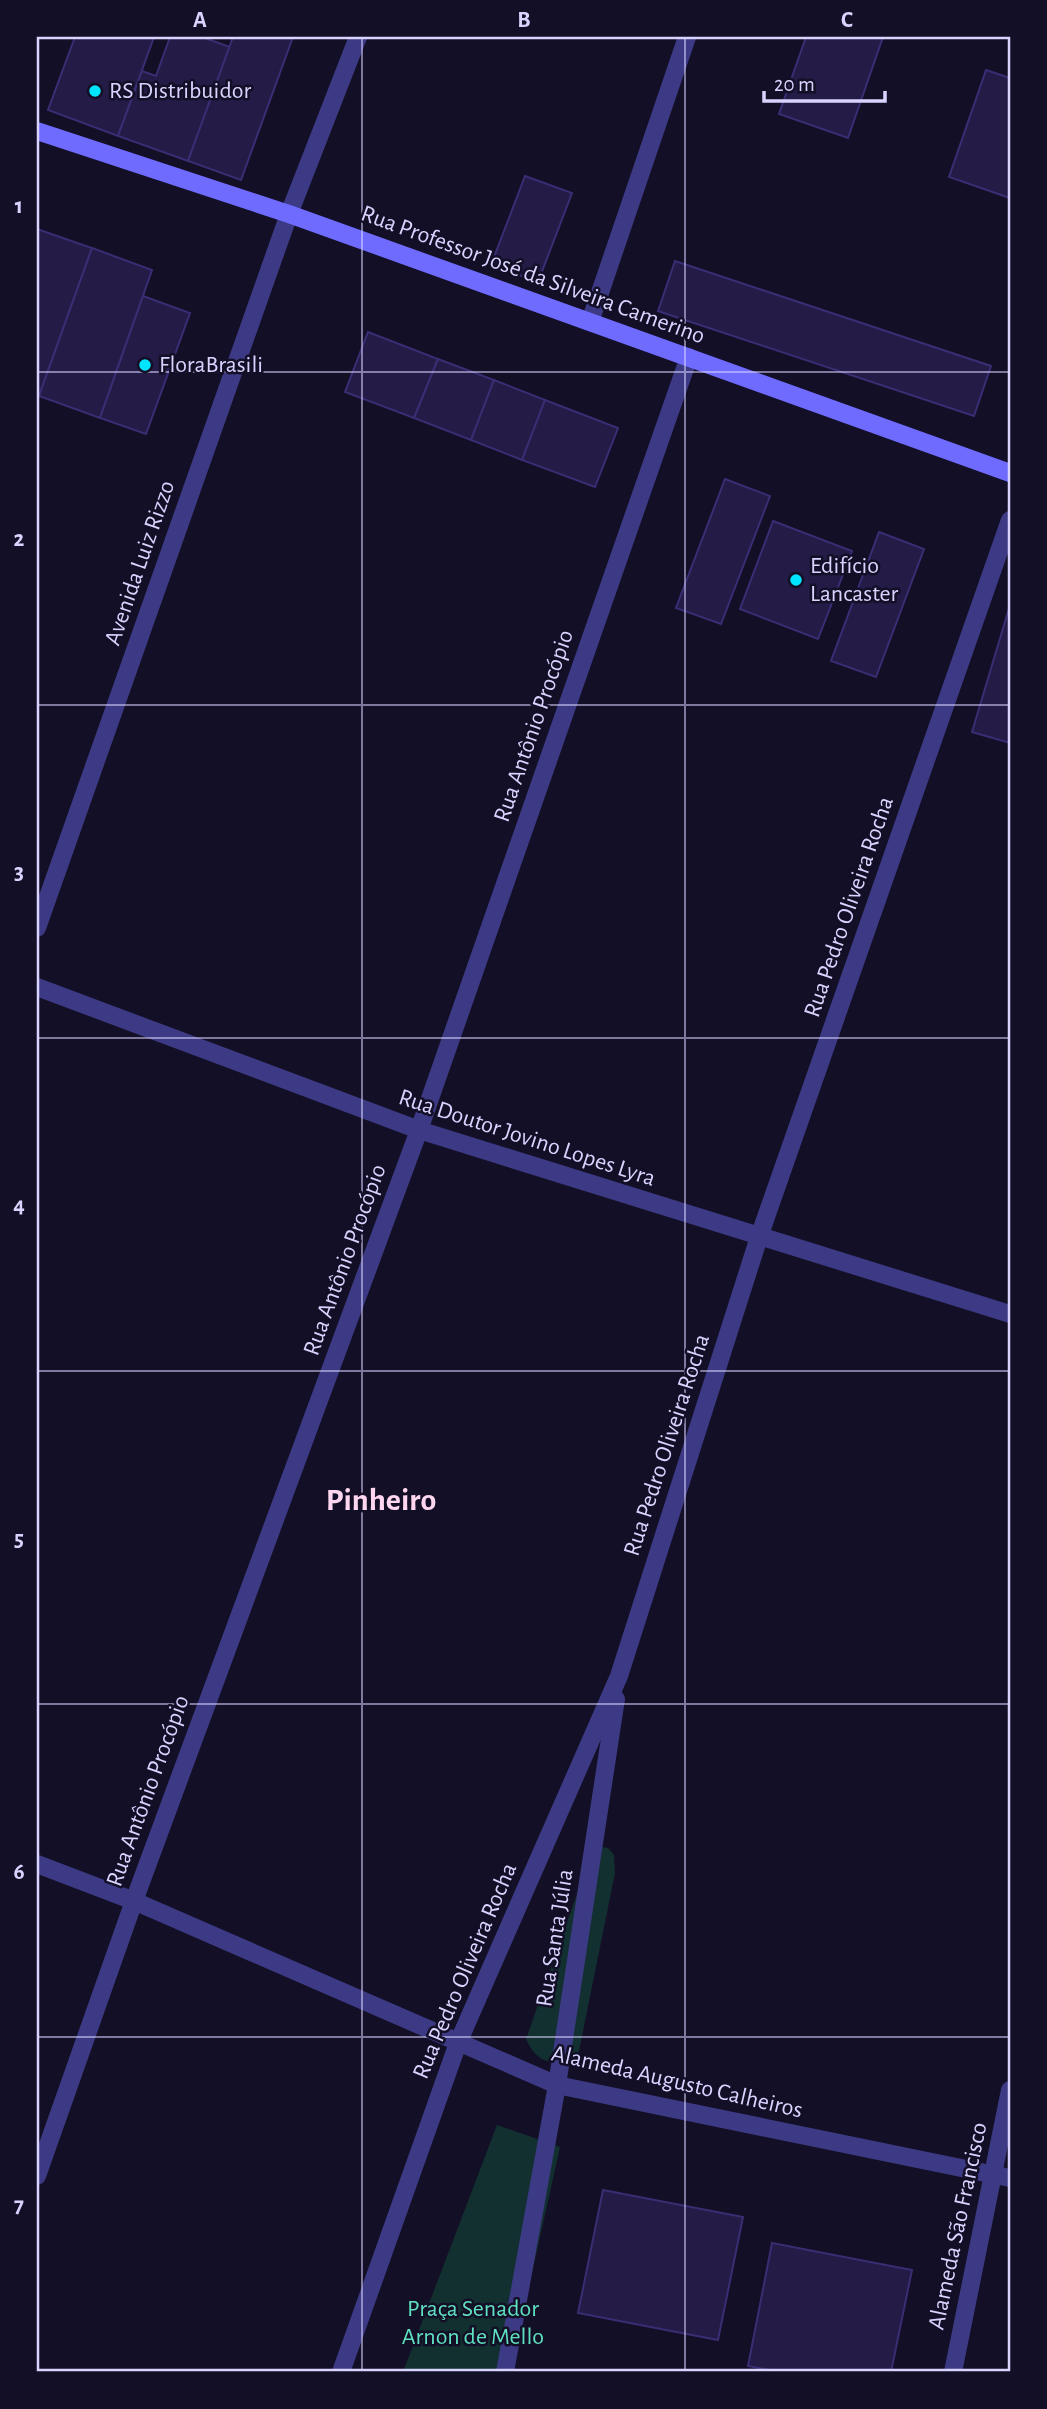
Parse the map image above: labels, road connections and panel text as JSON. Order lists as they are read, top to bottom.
{
  "streets": {
    "street": [
      "Rua Professor José da Silveira Camerino",
      "Avenida Luiz Rizzo",
      "Rua Antônio Procópio",
      "Rua Pedro Oliveira Rocha",
      "Rua Doutor Jovino Lopes Lyra",
      "Rua Santa Júlia",
      "Alameda Augusto Calheiros",
      "Alameda São Francisco"
    ]
  },
  "crossings": [
    ["Rua Professor José da Silveira Camerino", "Avenida Luiz Rizzo"],
    ["Rua Professor José da Silveira Camerino", "Rua Antônio Procópio"],
    ["Rua Antônio Procópio", "Rua Doutor Jovino Lopes Lyra"],
    ["Rua Antônio Procópio", "Alameda Augusto Calheiros"],
    ["Rua Pedro Oliveira Rocha", "Rua Doutor Jovino Lopes Lyra"],
    ["Rua Pedro Oliveira Rocha", "Rua Santa Júlia"],
    ["Rua Pedro Oliveira Rocha", "Alameda Augusto Calheiros"],
    ["Rua Santa Júlia", "Alameda Augusto Calheiros"],
    ["Alameda Augusto Calheiros", "Alameda São Francisco"]
  ],
  "districts": ["Pinheiro"],
  "parks": ["Praça Senador Arnon de Mello"],
  "places": ["RS Distribuidor", "FloraBrasili", "Edifício Lancaster"],
  "scale_bar": "20 m",
  "grid": {
    "columns": ["A", "B", "C"],
    "rows": [
      "1",
      "2",
      "3",
      "4",
      "5",
      "6",
      "7"
    ]
  }
}
